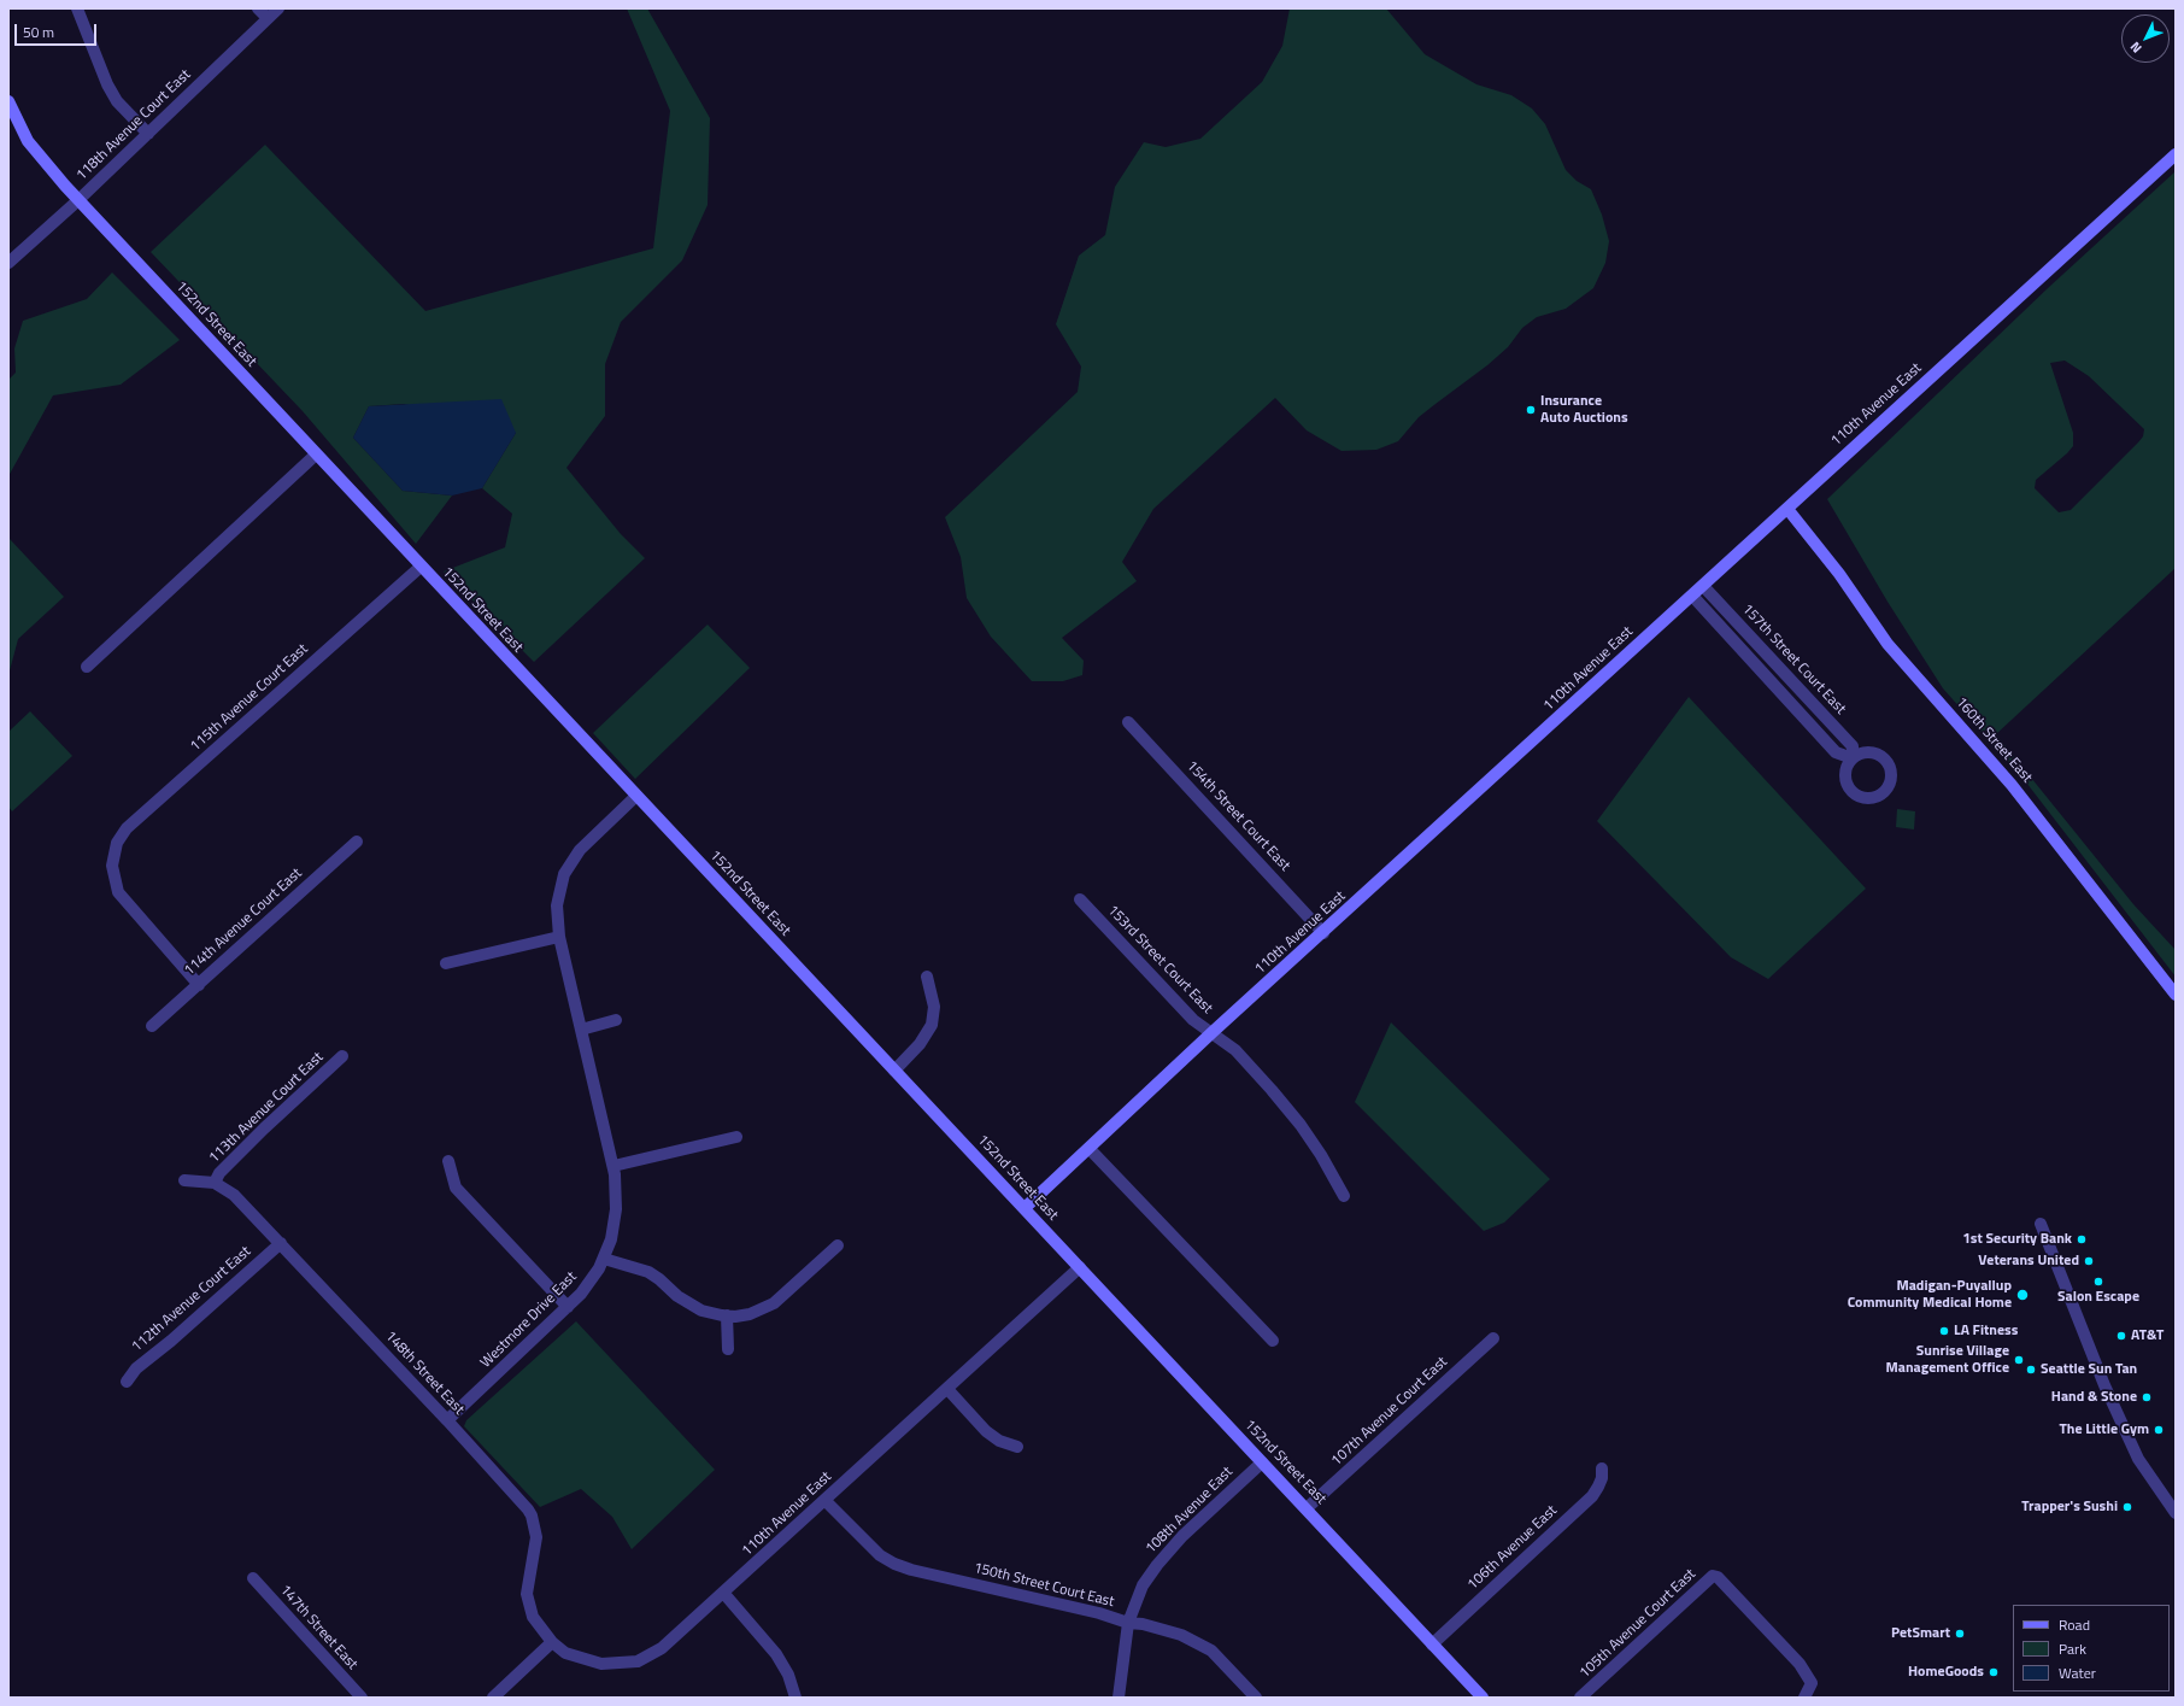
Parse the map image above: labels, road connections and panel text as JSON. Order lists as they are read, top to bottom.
{
  "streets": {
    "street": [
      "118th Avenue Court East",
      "152nd Street East",
      "110th Avenue East",
      "157th Street Court East",
      "115th Avenue Court East",
      "160th Street East",
      "154th Street Court East",
      "114th Avenue Court East",
      "153rd Street Court East",
      "113th Avenue Court East",
      "112th Avenue Court East",
      "Westmore Drive East",
      "148th Street East",
      "107th Avenue Court East",
      "108th Avenue East",
      "106th Avenue East",
      "150th Street Court East",
      "105th Avenue Court East",
      "147th Street East"
    ]
  },
  "crossings": [
    ["118th Avenue Court East", "152nd Street East"],
    ["152nd Street East", "110th Avenue East"],
    ["152nd Street East", "115th Avenue Court East"],
    ["152nd Street East", "Westmore Drive East"],
    ["152nd Street East", "107th Avenue Court East"],
    ["152nd Street East", "108th Avenue East"],
    ["152nd Street East", "106th Avenue East"],
    ["110th Avenue East", "157th Street Court East"],
    ["110th Avenue East", "160th Street East"],
    ["110th Avenue East", "154th Street Court East"],
    ["110th Avenue East", "153rd Street Court East"],
    ["110th Avenue East", "148th Street East"],
    ["110th Avenue East", "150th Street Court East"],
    ["115th Avenue Court East", "114th Avenue Court East"],
    ["113th Avenue Court East", "148th Street East"],
    ["112th Avenue Court East", "148th Street East"],
    ["Westmore Drive East", "148th Street East"],
    ["108th Avenue East", "150th Street Court East"]
  ],
  "places": [
    "Insurance Auto Auctions",
    "1st Security Bank",
    "Veterans United",
    "Salon Escape",
    "Madigan-Puyallup Community Medical Home",
    "LA Fitness",
    "AT&T",
    "Sunrise Village Management Office",
    "Seattle Sun Tan",
    "Hand & Stone",
    "The Little Gym",
    "Trapper's Sushi",
    "PetSmart",
    "HomeGoods"
  ],
  "legend": ["Road", "Park", "Water"],
  "scale_bar": "50 m",
  "north": "bottom left"
}
